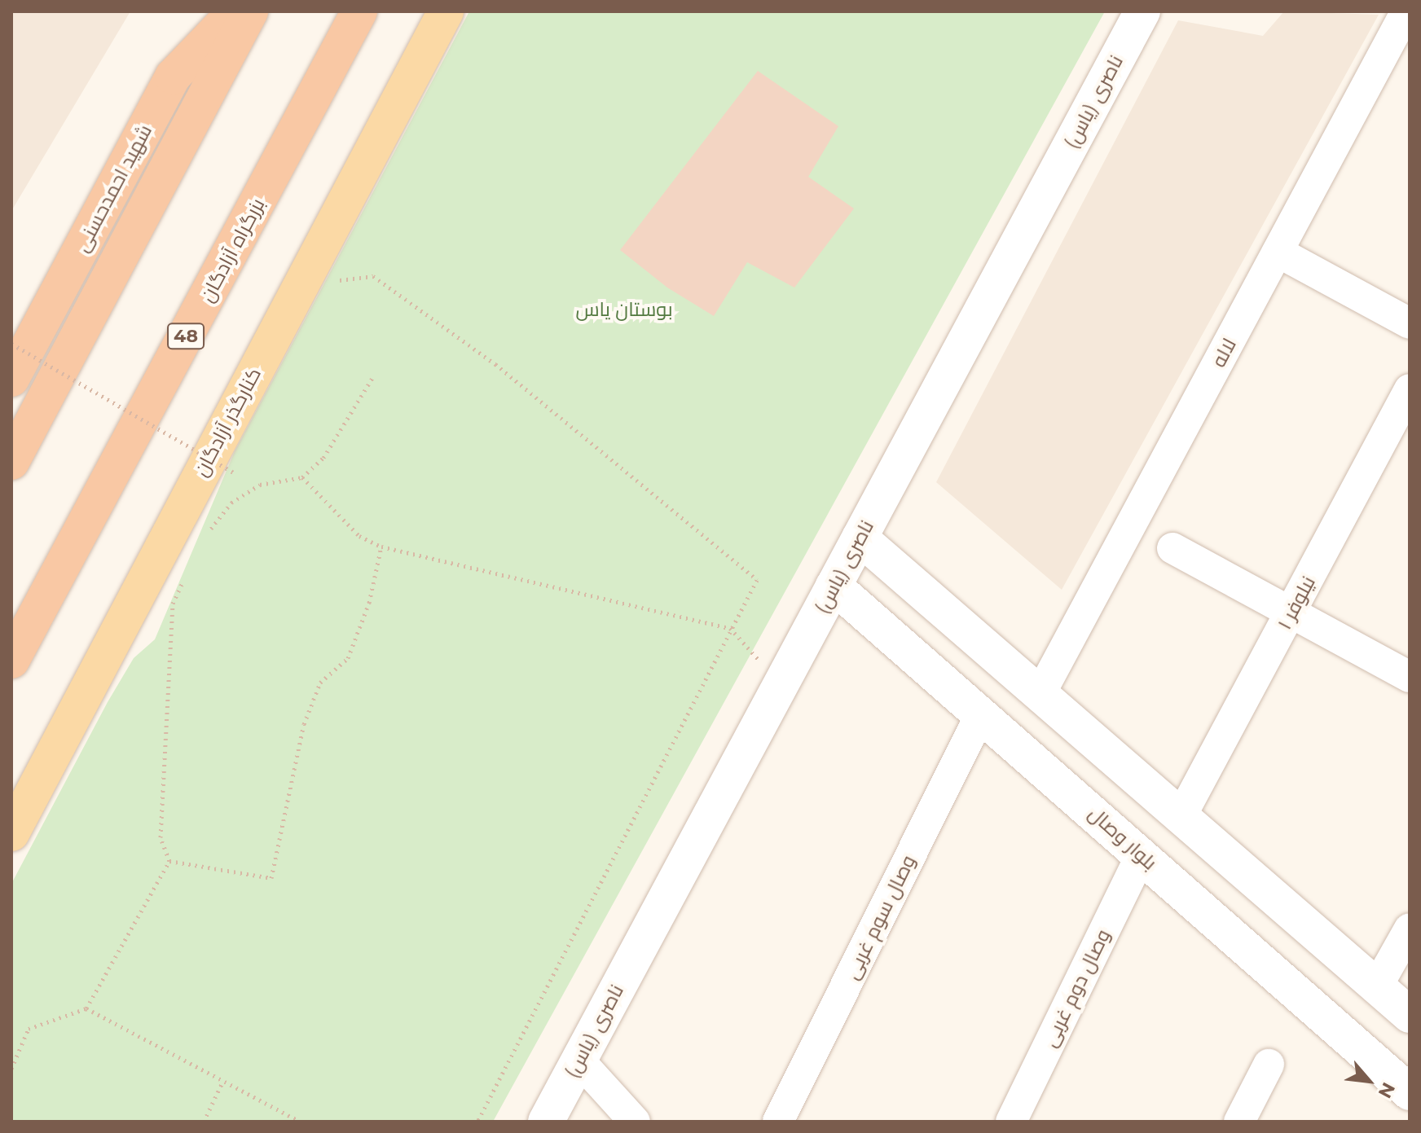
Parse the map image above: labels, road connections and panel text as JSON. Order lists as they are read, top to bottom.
{
  "streets": {
    "highway": ["شهید احمدحسنی", "بزرگراه آزادگان", "48"],
    "main road": ["ناصری (یاس)", "کنارگذر آزادگان", "بلوار وصال"],
    "street": [
      "لاله",
      "نیلوفر ۱",
      "وصال سوم غربی",
      "وصال دوم غربی"
    ]
  },
  "crossings": [
    ["ناصری (یاس)", "بلوار وصال"],
    ["بلوار وصال", "وصال سوم غربی"],
    ["بلوار وصال", "وصال دوم غربی"]
  ],
  "parks": ["بوستان یاس"],
  "north": "bottom right"
}
